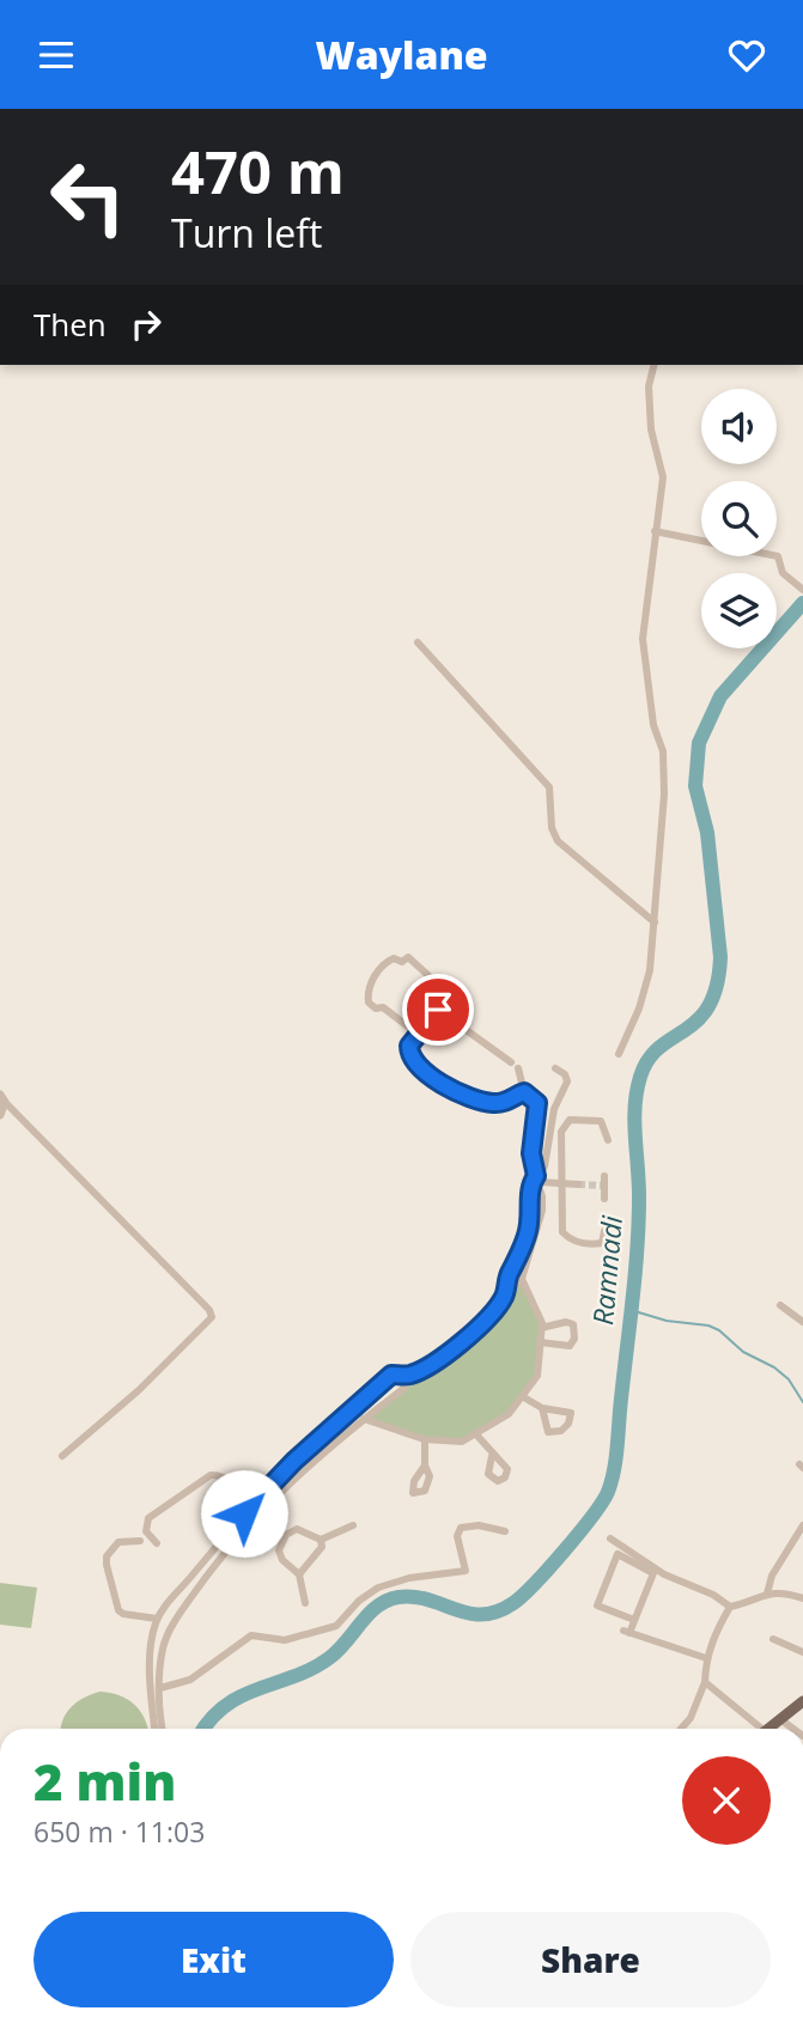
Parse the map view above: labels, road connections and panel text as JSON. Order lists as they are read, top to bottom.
{
  "water": ["Ramnadi"],
  "page": {
    "header": "Waylane",
    "turn": ["470 m", "Turn left"],
    "then": "Then",
    "heading": ["2 min", "650 m · 11:03"],
    "buttons": ["Exit", "Share"]
  }
}
